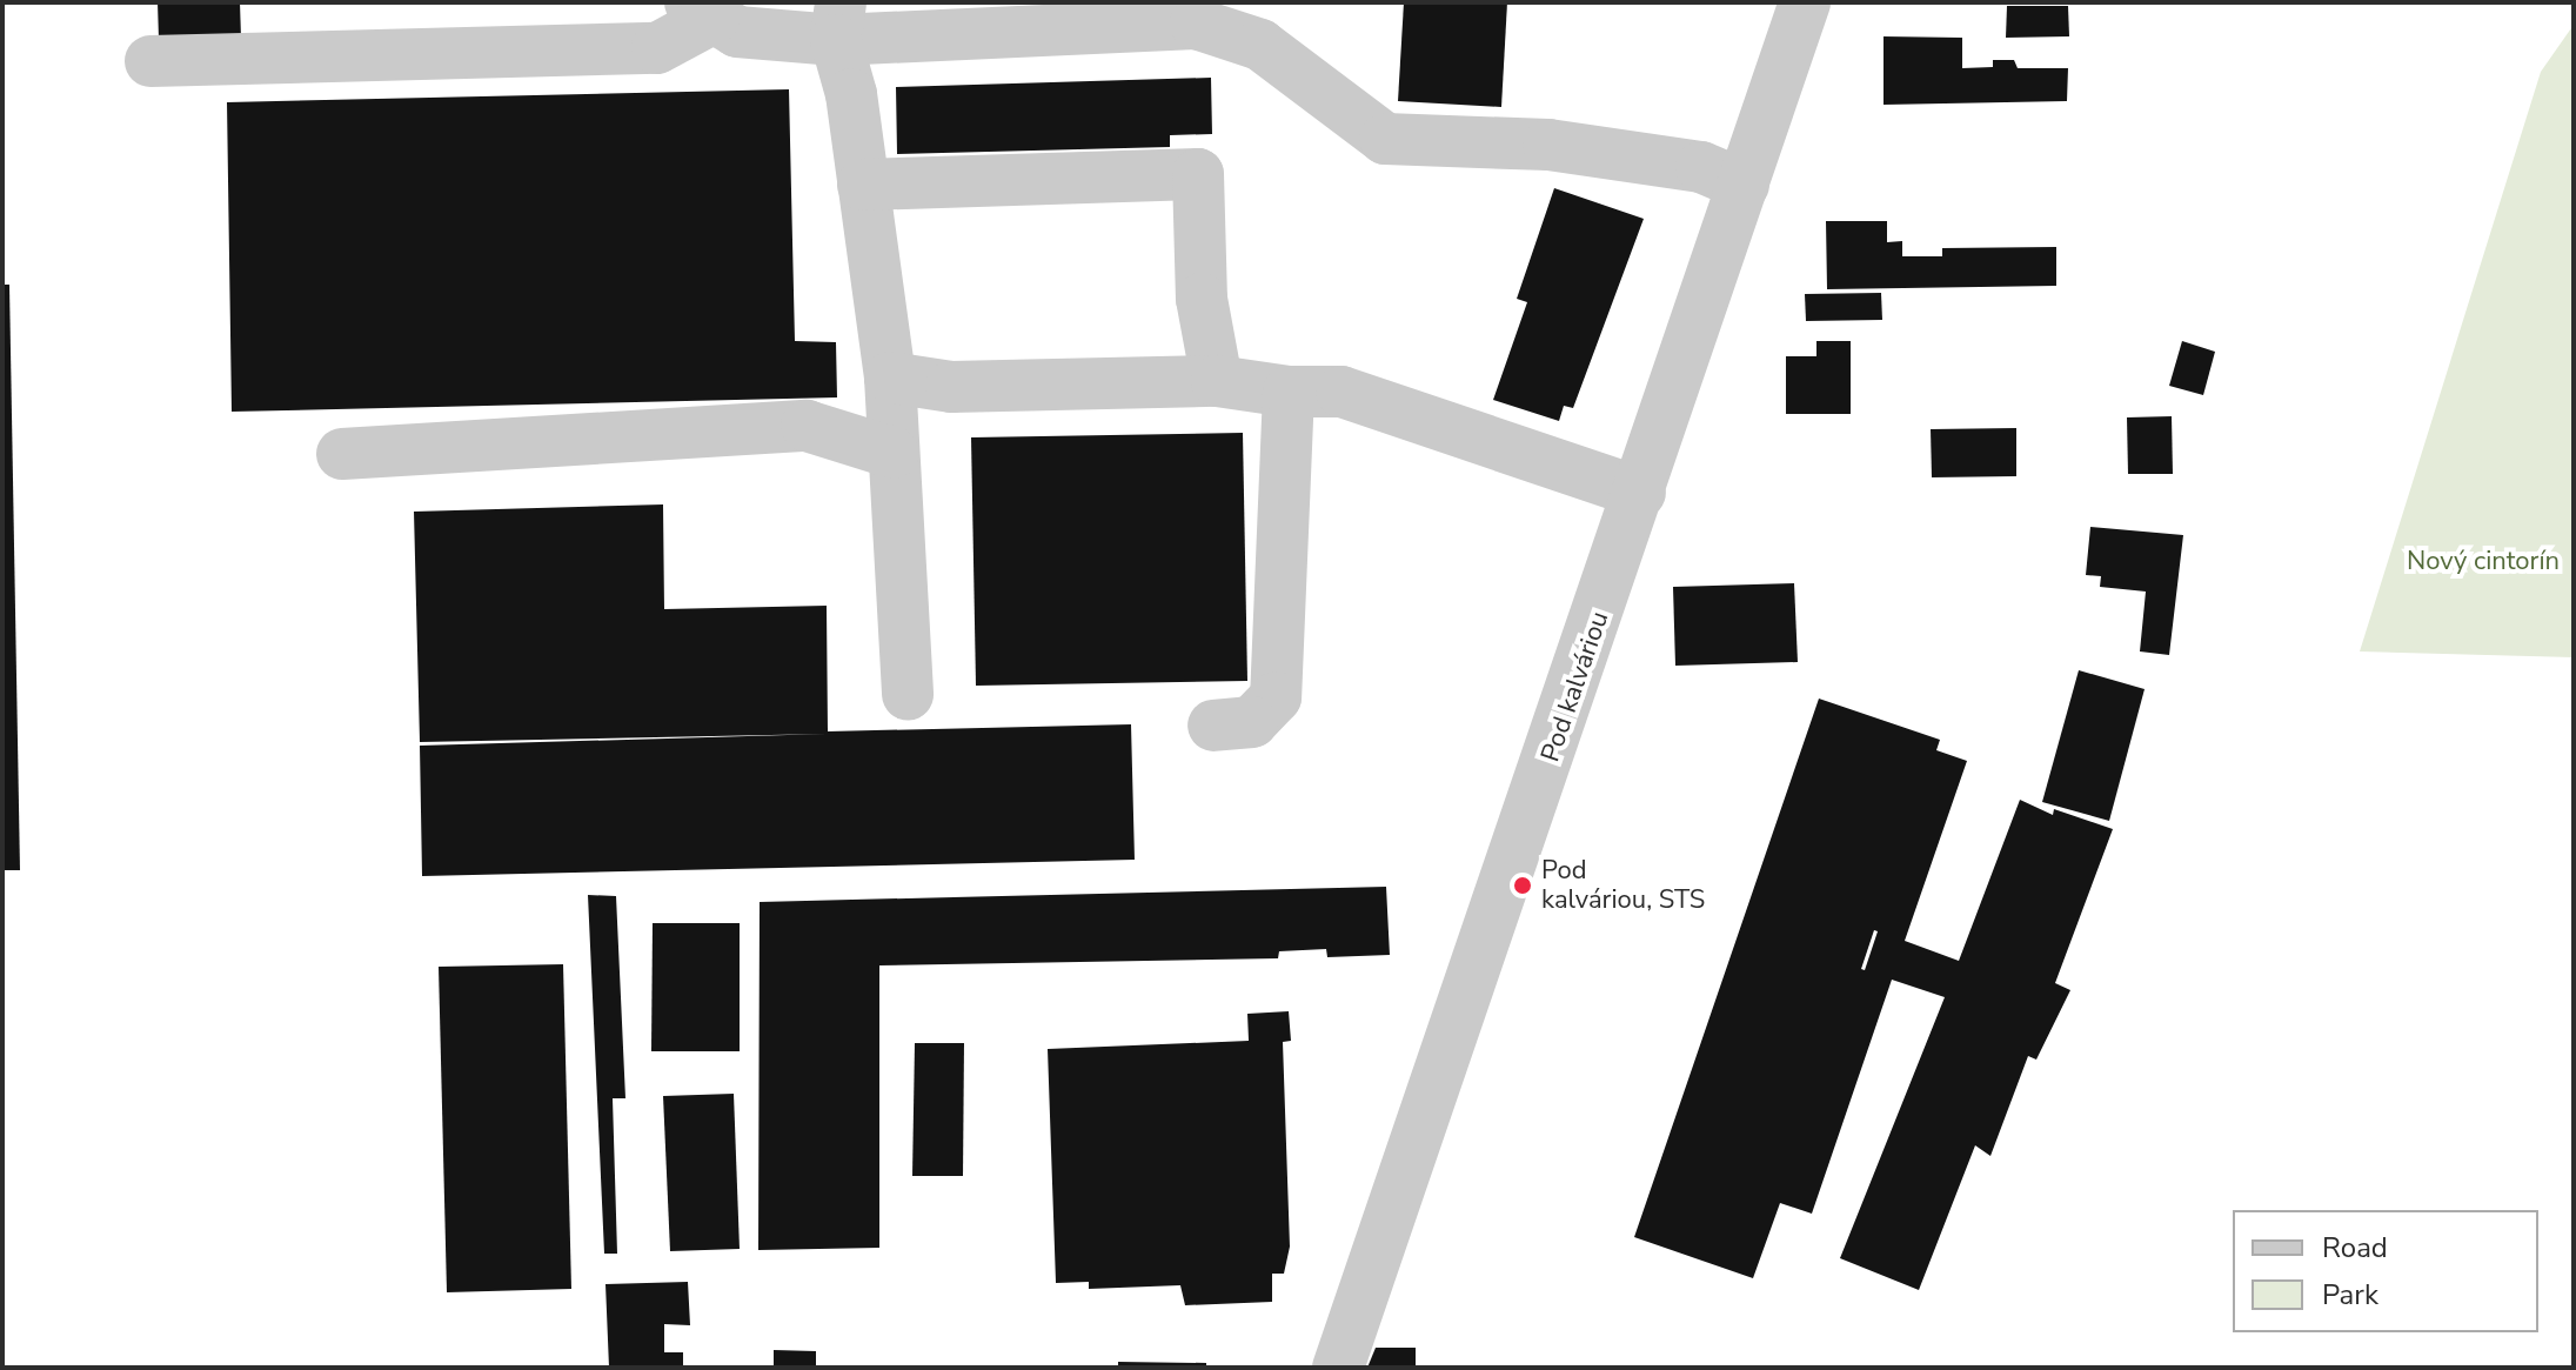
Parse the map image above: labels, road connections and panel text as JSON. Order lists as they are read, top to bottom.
{
  "streets": {
    "street": ["Pod kalváriou"]
  },
  "parks": ["Nový cintorín"],
  "places": ["Pod kalváriou, STS"],
  "legend": ["Road", "Park"]
}
